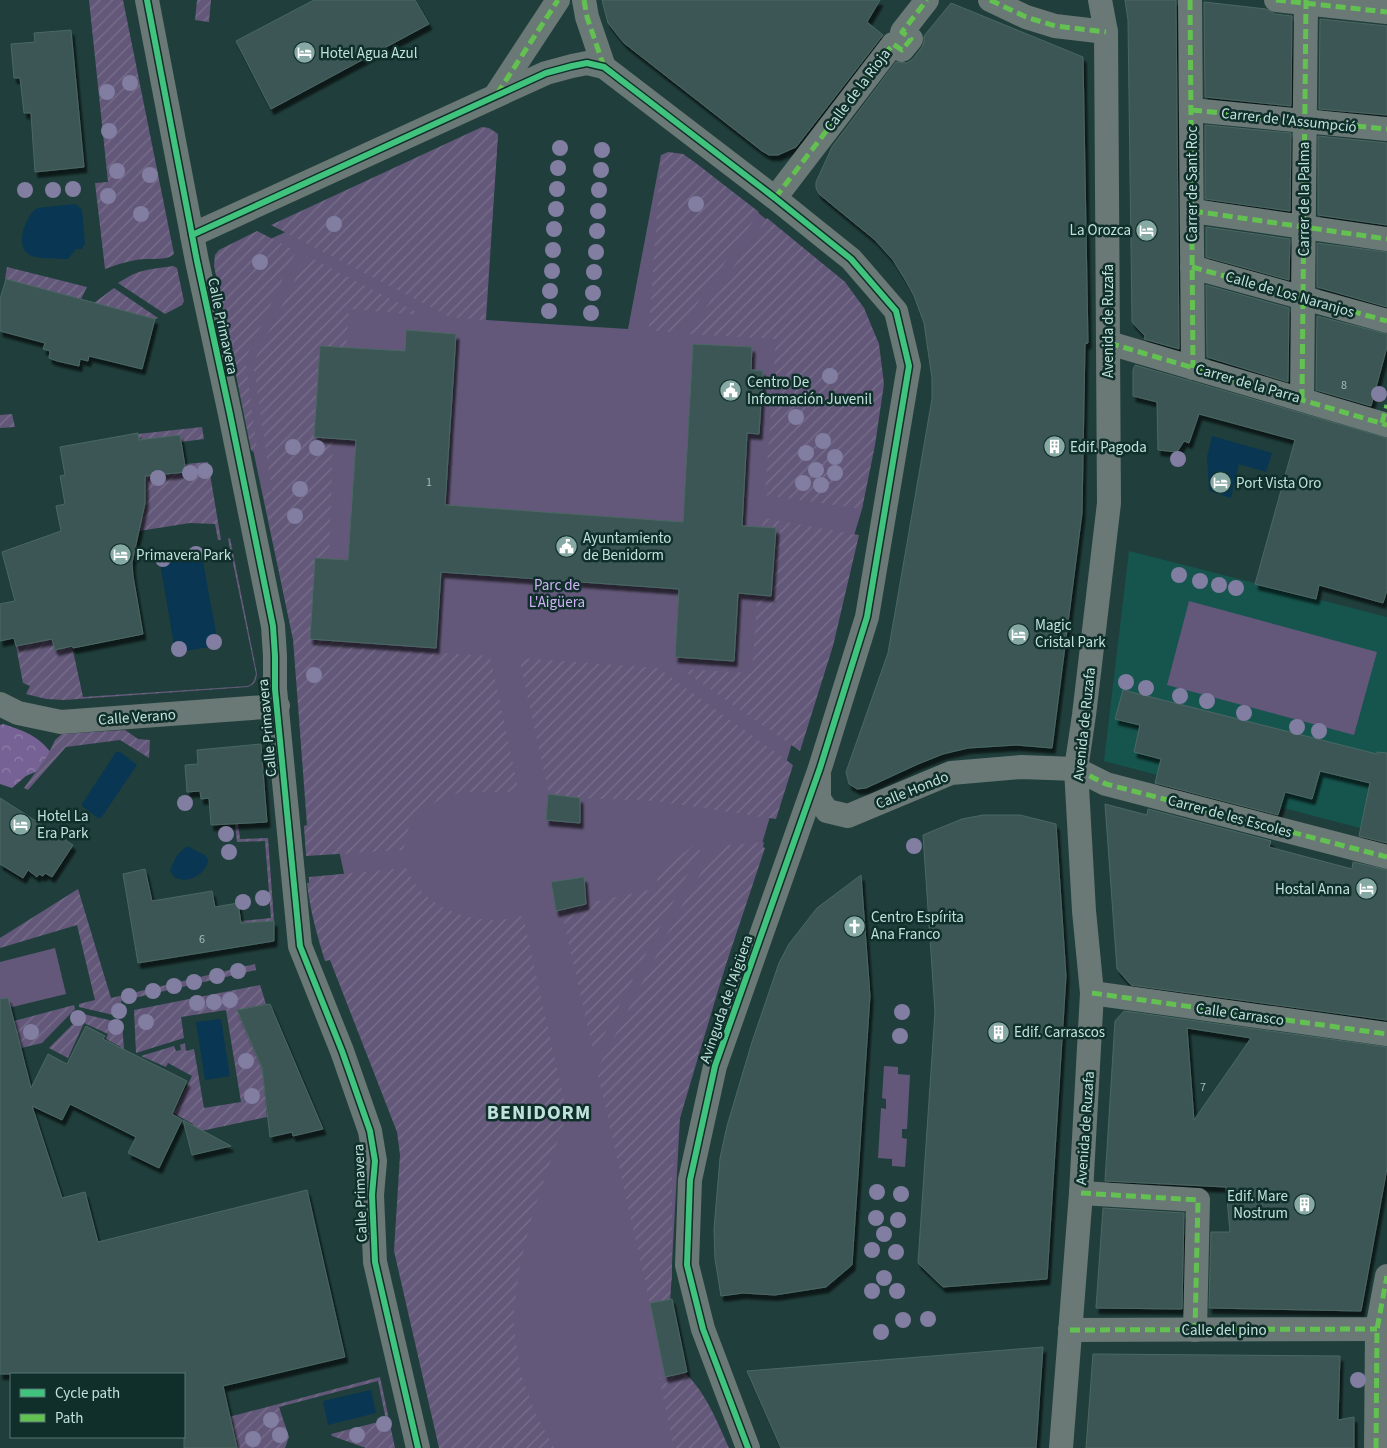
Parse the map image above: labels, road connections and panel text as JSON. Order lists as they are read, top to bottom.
{
  "streets": {
    "street": [
      "Calle de la Rioja",
      "Carrer de l'Assumpció",
      "Carrer de Sant Roc",
      "Carrer de la Palma",
      "Calle de Los Naranjos",
      "Avenida de Ruzafa",
      "Calle Primavera",
      "Carrer de la Parra",
      "Calle Verano",
      "Calle Hondo",
      "Carrer de les Escoles",
      "Avinguda de l'Aigüera",
      "Calle Carrasco",
      "Calle del pino"
    ]
  },
  "crossings": [
    ["Carrer de l'Assumpció", "Carrer de Sant Roc"],
    ["Carrer de l'Assumpció", "Carrer de la Palma"],
    ["Carrer de Sant Roc", "Calle de Los Naranjos"],
    ["Carrer de Sant Roc", "Carrer de la Parra"],
    ["Carrer de la Palma", "Calle de Los Naranjos"],
    ["Carrer de la Palma", "Carrer de la Parra"],
    ["Avenida de Ruzafa", "Carrer de la Parra"],
    ["Avenida de Ruzafa", "Calle Hondo"],
    ["Avenida de Ruzafa", "Carrer de les Escoles"],
    ["Avenida de Ruzafa", "Calle Carrasco"],
    ["Avenida de Ruzafa", "Calle del pino"],
    ["Calle Primavera", "Calle Verano"],
    ["Calle Hondo", "Carrer de les Escoles"],
    ["Calle Hondo", "Avinguda de l'Aigüera"]
  ],
  "districts": ["BENIDORM"],
  "parks": ["Parc de L'Aigüera"],
  "places": {
    "hotel": [
      "Hotel Agua Azul",
      "La Orozca",
      "Port Vista Oro",
      "Primavera Park",
      "Magic Cristal Park",
      "Hotel La Era Park",
      "Hostal Anna"
    ],
    "public building": ["Centro De Información Juvenil", "Ayuntamiento de Benidorm"],
    "building": ["Edif. Pagoda", "Edif. Carrascos", "Edif. Mare Nostrum"],
    "church": ["Centro Espírita Ana Franco"]
  },
  "house_numbers": [
    "8",
    "1",
    "6",
    "7"
  ],
  "legend": ["Cycle path", "Path"]
}
